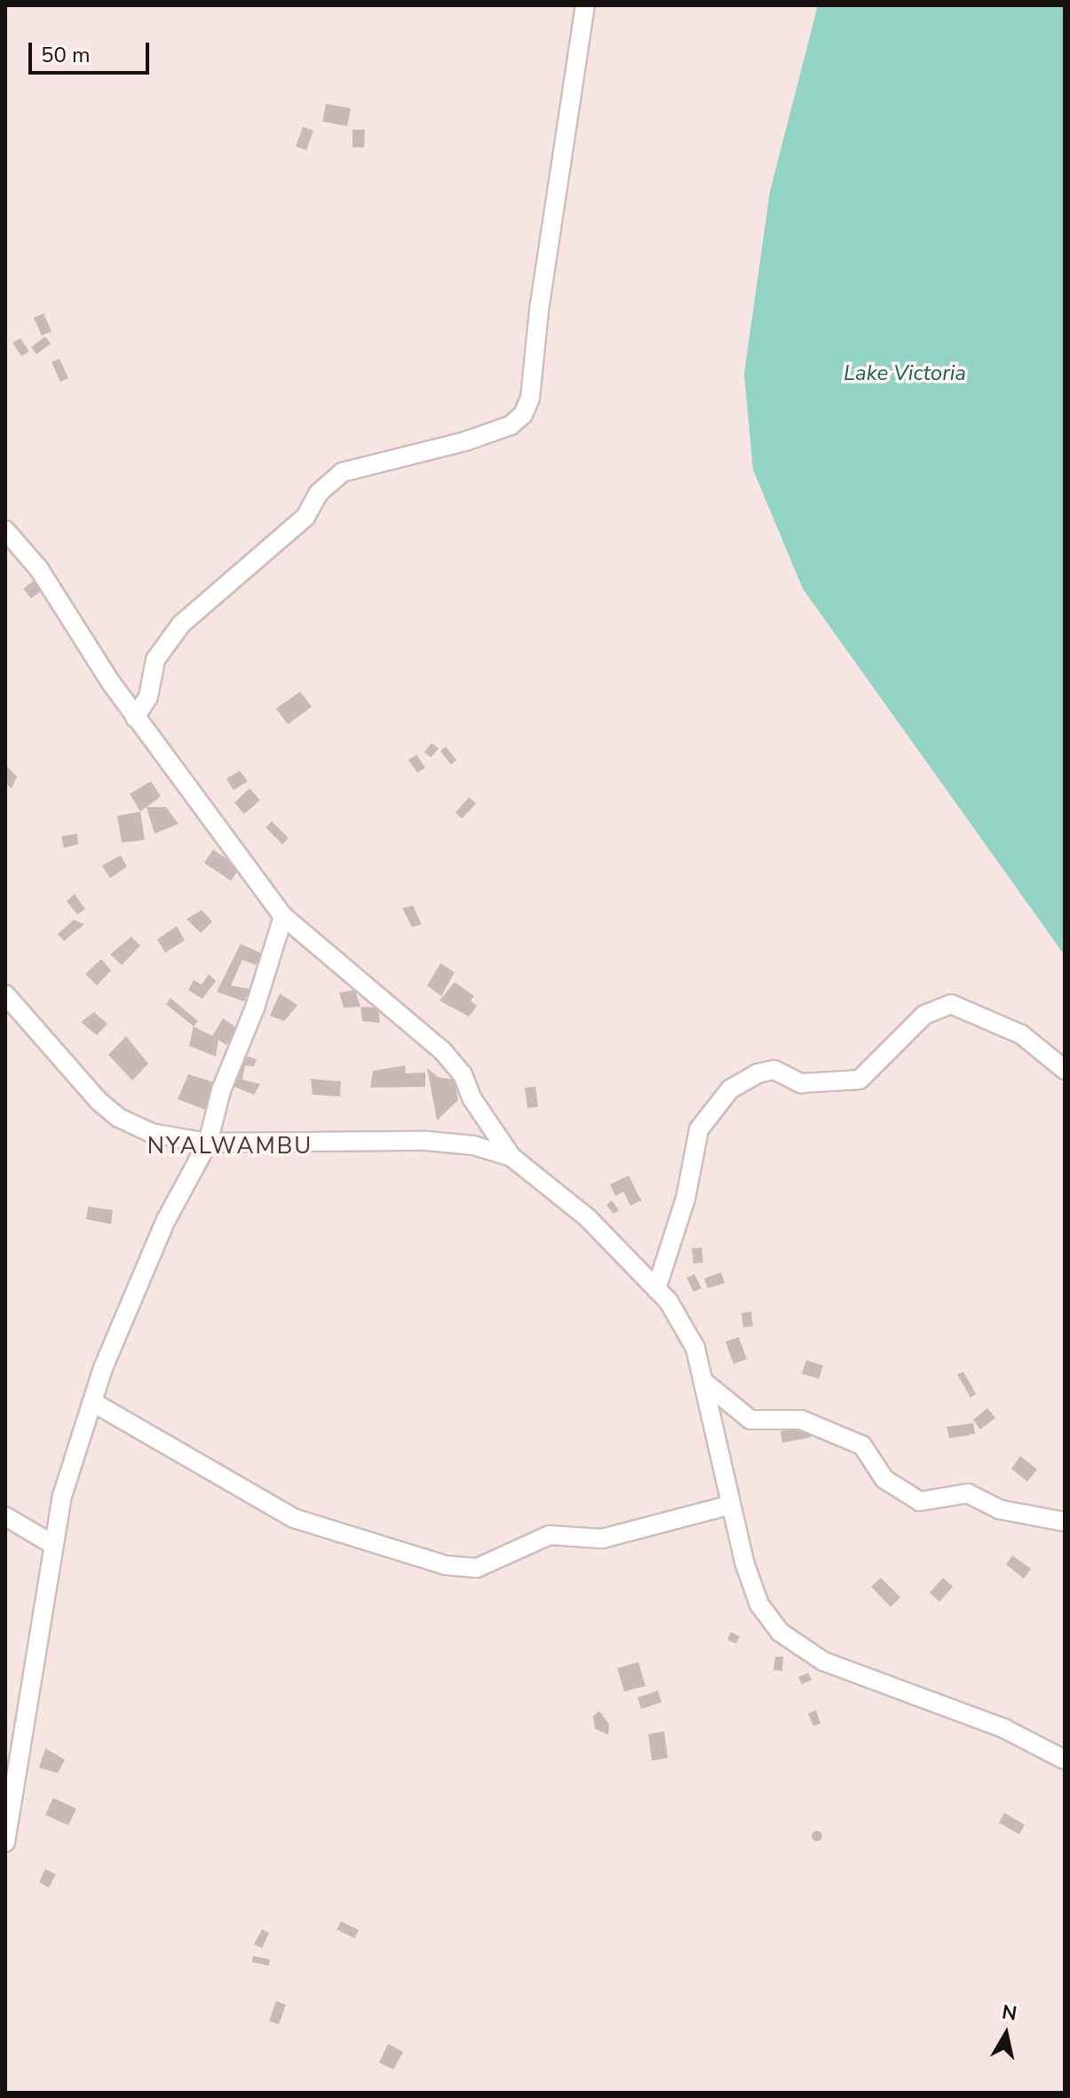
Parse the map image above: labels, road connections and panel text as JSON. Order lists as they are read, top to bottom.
{
  "districts": ["NYALWAMBU"],
  "water": ["Lake Victoria"],
  "scale_bar": "50 m",
  "north": "top"
}
